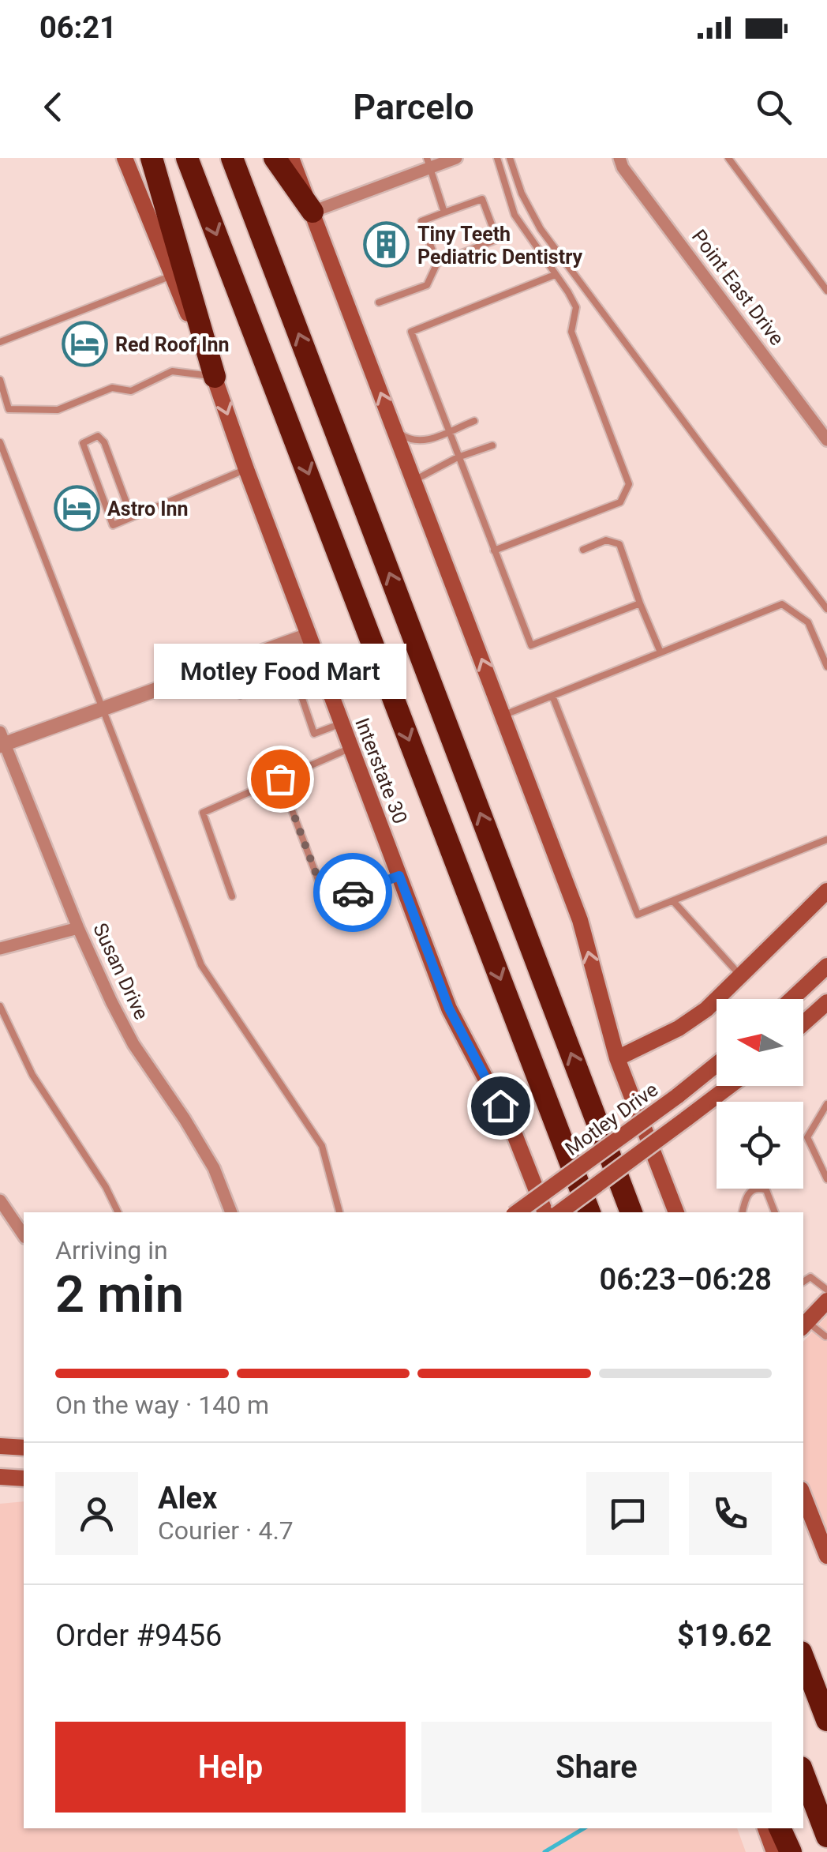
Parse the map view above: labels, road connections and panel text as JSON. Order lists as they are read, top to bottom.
{
  "streets": {
    "main road": ["Interstate 30", "Motley Drive"],
    "street": ["Point East Drive", "Susan Drive"]
  },
  "places": {
    "building": ["Tiny Teeth Pediatric Dentistry"],
    "hotel": ["Red Roof Inn", "Astro Inn"],
    "other": ["Motley Food Mart"]
  },
  "north": "left",
  "page": {
    "status": "06:21",
    "header": "Parcelo",
    "bubble": "Motley Food Mart",
    "heading": ["2 min", "Arriving in", "06:23–06:28"],
    "panel": [
      "Alex",
      "Courier · 4.7",
      "Order #9456",
      "$19.62"
    ],
    "bar": "On the way · 140 m",
    "buttons": ["Help", "Share"]
  }
}
